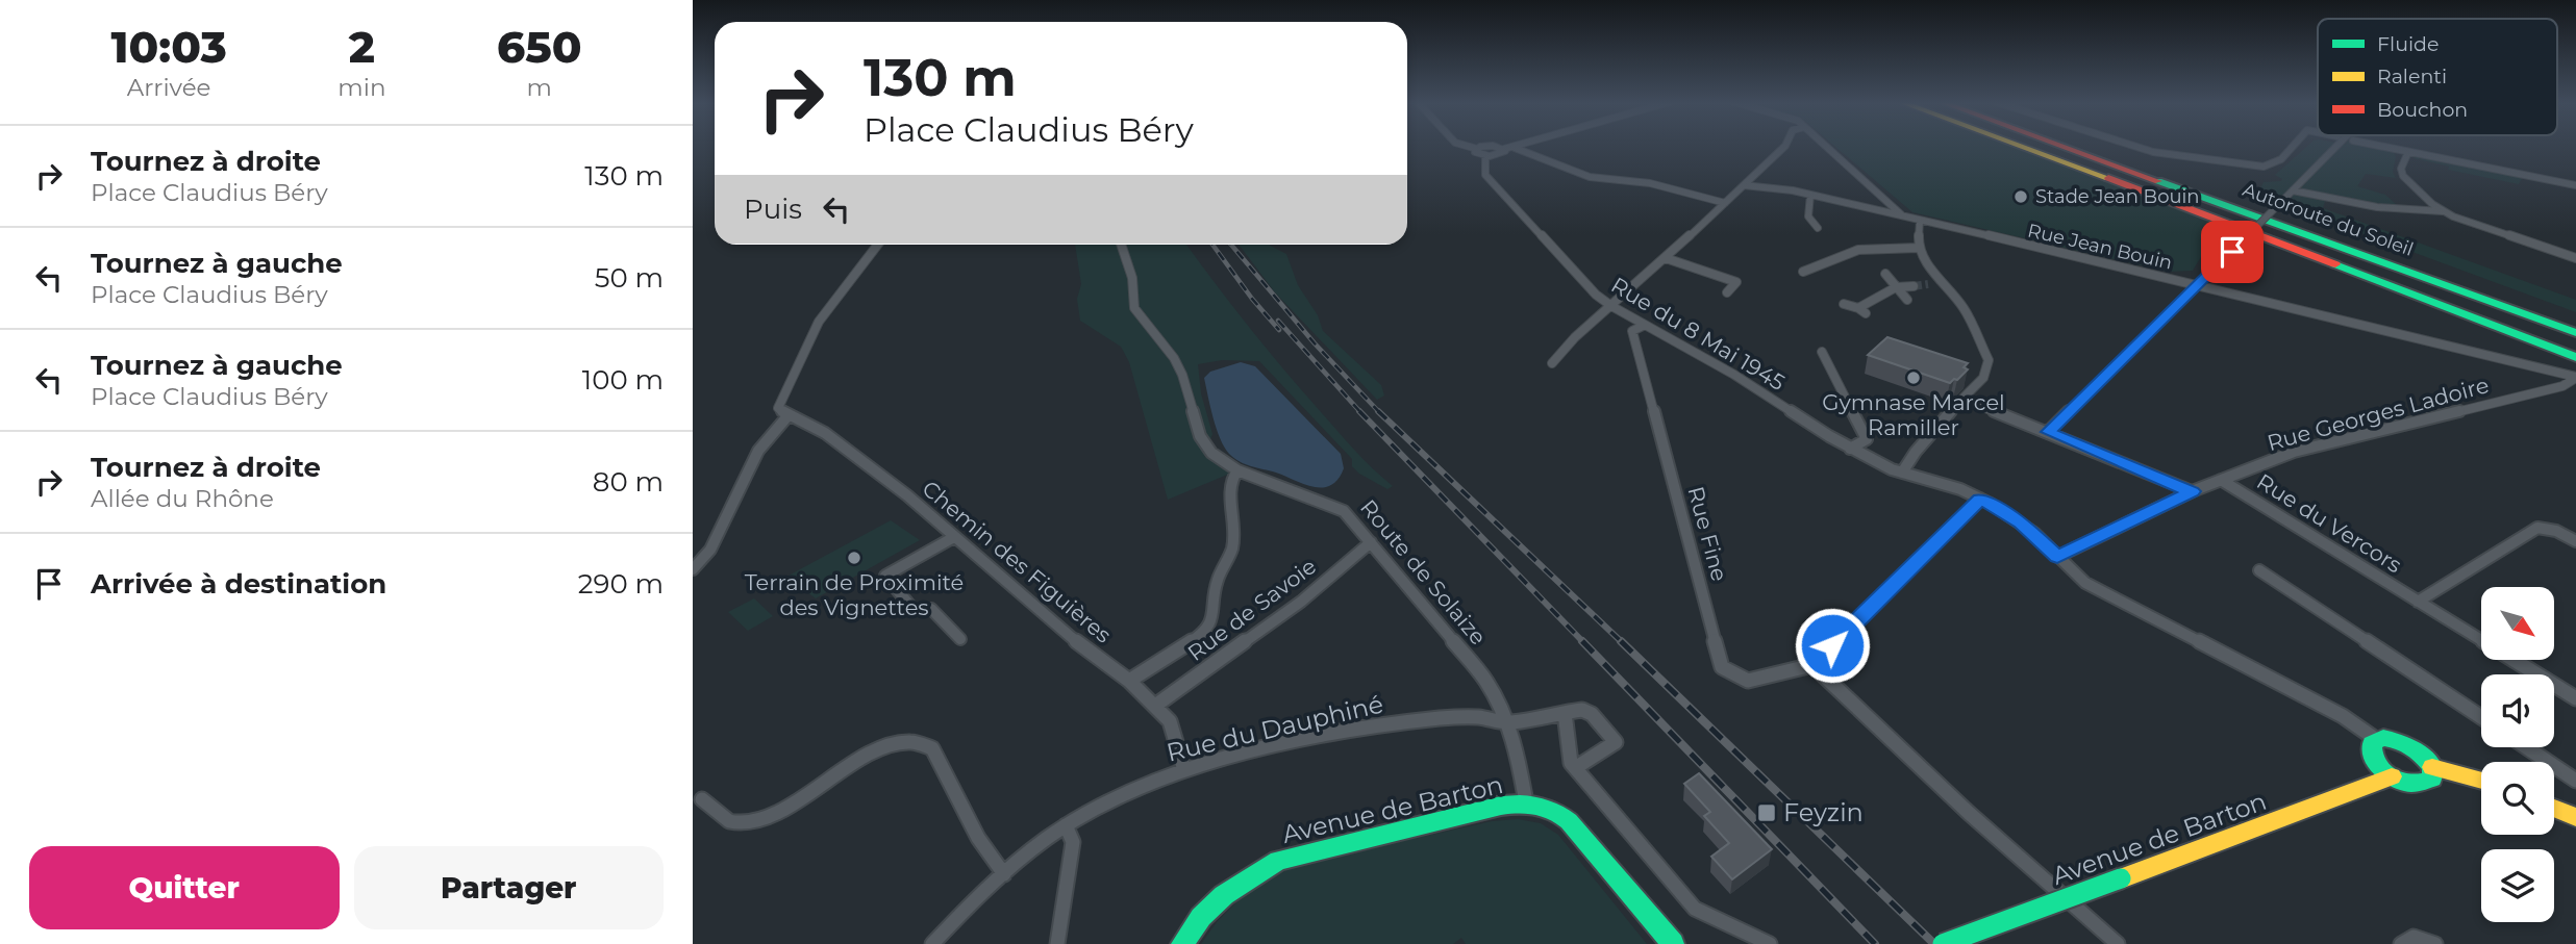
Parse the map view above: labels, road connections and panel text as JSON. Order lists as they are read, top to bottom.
{
  "streets": {
    "main road": ["Autoroute du Soleil", "Avenue de Barton"],
    "street": [
      "Rue Jean Bouin",
      "Rue du 8 Mai 1945",
      "Rue Georges Ladoire",
      "Rue du Vercors",
      "Rue Fine",
      "Chemin des Figuières",
      "Route de Solaize",
      "Rue de Savoie",
      "Rue du Dauphiné"
    ]
  },
  "crossings": [
    ["Rue Jean Bouin", "Rue Georges Ladoire"],
    ["Rue du 8 Mai 1945", "Rue Georges Ladoire"],
    ["Rue du 8 Mai 1945", "Rue Fine"],
    ["Rue Georges Ladoire", "Rue du Vercors"],
    ["Chemin des Figuières", "Rue de Savoie"],
    ["Chemin des Figuières", "Rue du Dauphiné"],
    ["Route de Solaize", "Rue de Savoie"],
    ["Route de Solaize", "Rue du Dauphiné"],
    ["Route de Solaize", "Avenue de Barton"]
  ],
  "places": {
    "other": ["Stade Jean Bouin", "Gymnase Marcel Ramiller", "Terrain de Proximité des Vignettes"],
    "transit": ["Feyzin"]
  },
  "legend": ["Fluide", "Ralenti", "Bouchon"],
  "north": "bottom right",
  "page": {
    "eta": [
      "10:03",
      "Arrivée",
      "2",
      "min",
      "650",
      "m"
    ],
    "turn": ["130 m", "Place Claudius Béry"],
    "list": [
      {
        "name": "Tournez à droite",
        "note": "Place Claudius Béry",
        "value": "130 m"
      },
      {
        "name": "Tournez à gauche",
        "note": "Place Claudius Béry",
        "value": "50 m"
      },
      {
        "name": "Tournez à gauche",
        "note": "Place Claudius Béry",
        "value": "100 m"
      },
      {
        "name": "Tournez à droite",
        "note": "Allée du Rhône",
        "value": "80 m"
      },
      {
        "name": "Arrivée à destination",
        "value": "290 m"
      }
    ],
    "then": "Puis",
    "buttons": ["Quitter", "Partager"]
  }
}
